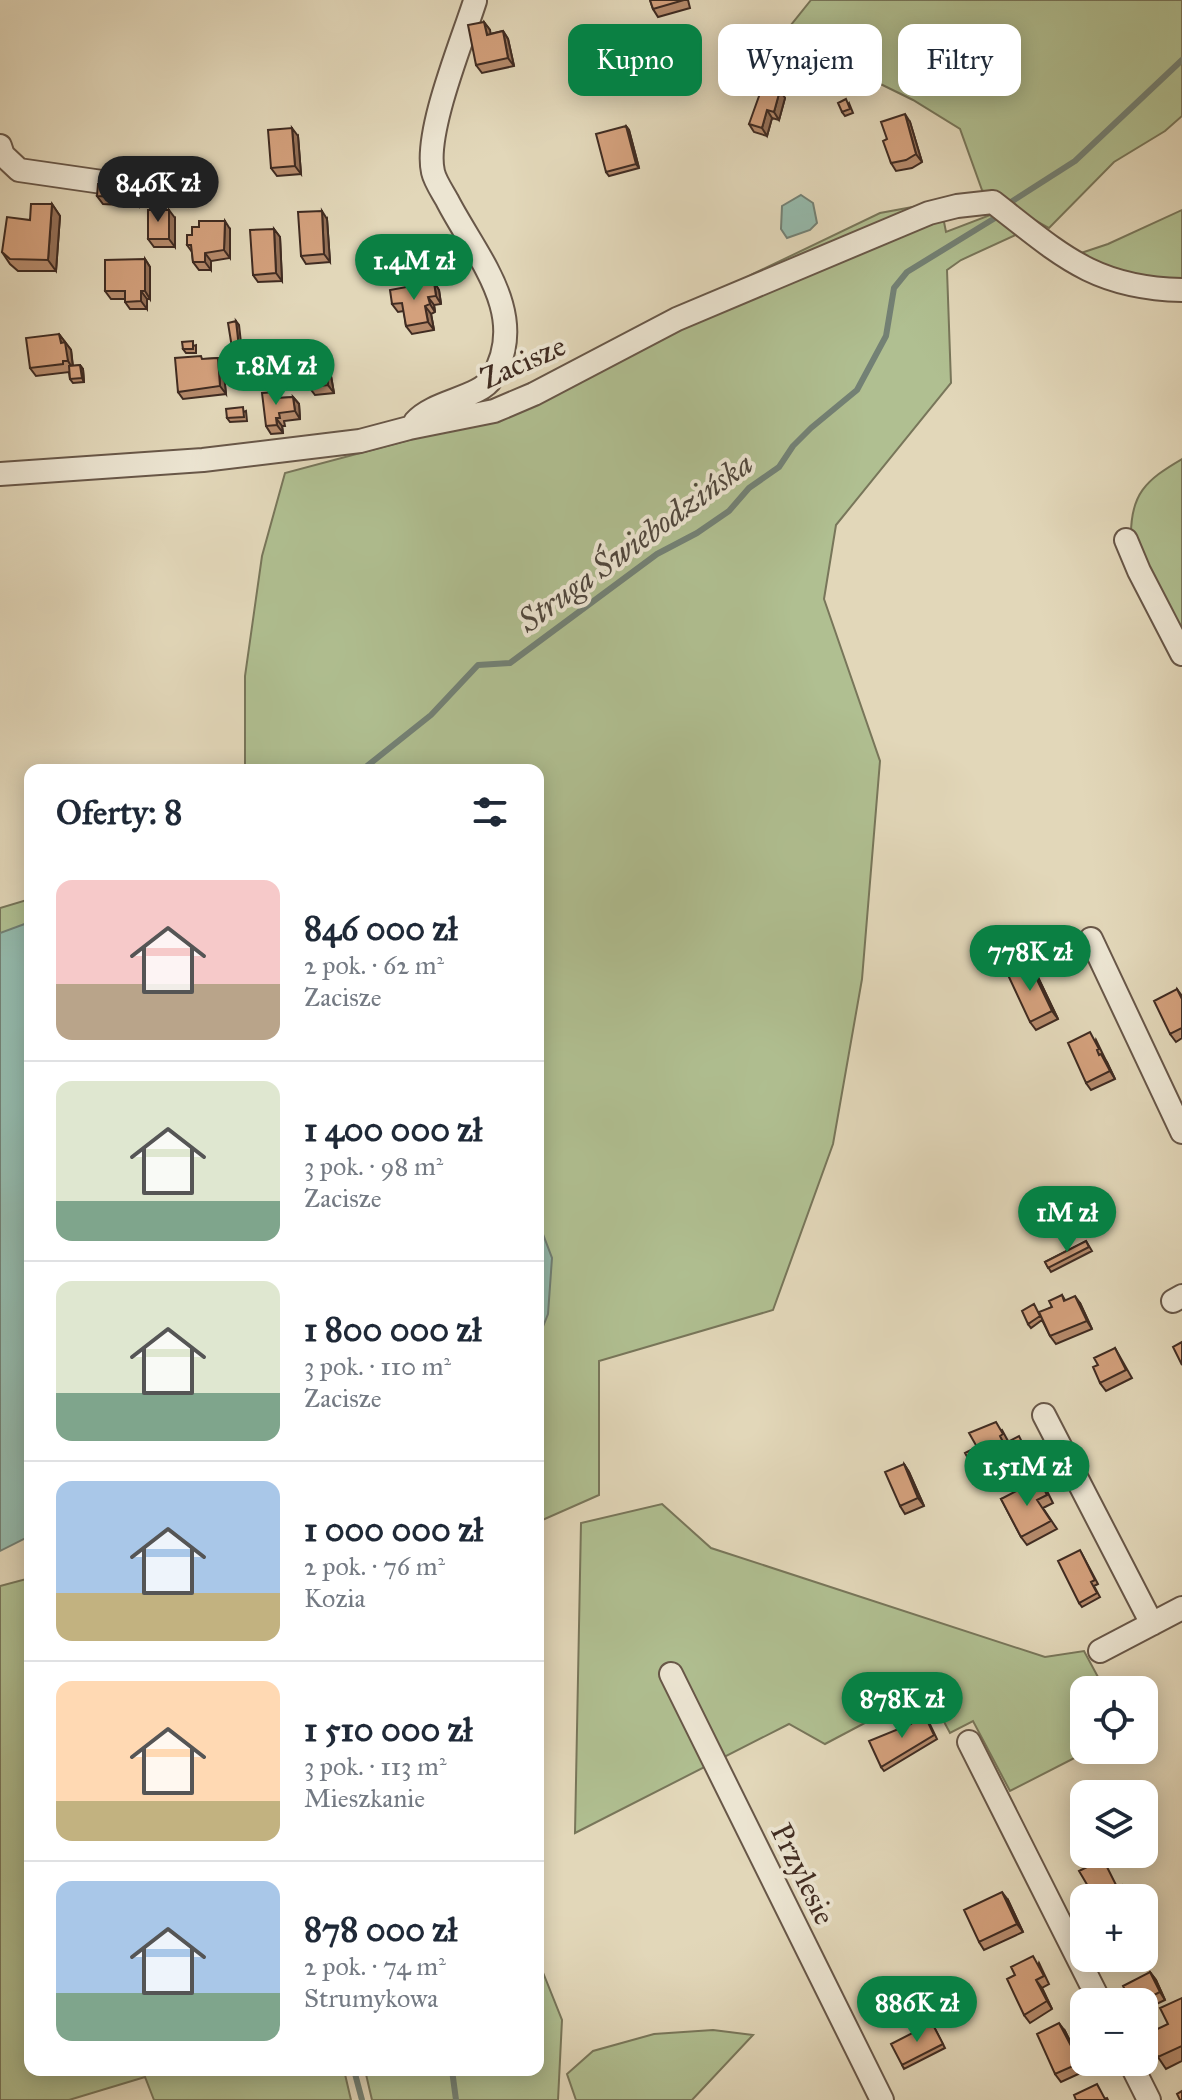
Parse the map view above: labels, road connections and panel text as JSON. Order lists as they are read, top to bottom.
{
  "streets": {
    "street": ["Zacisze", "Przylesie"]
  },
  "water": ["Struga Świebodzińska"],
  "page": {
    "chip": ["Kupno", "Wynajem", "Filtry"],
    "price": [
      "846K zł",
      "1.4M zł",
      "1.8M zł",
      "778K zł",
      "1M zł",
      "1.51M zł",
      "878K zł",
      "886K zł"
    ],
    "heading": "Oferty: 8",
    "list": [
      {
        "name": "846 000 zł",
        "note": "2 pok. · 62 m² · Zacisze"
      },
      {
        "name": "1 400 000 zł",
        "note": "3 pok. · 98 m² · Zacisze"
      },
      {
        "name": "1 800 000 zł",
        "note": "3 pok. · 110 m² · Zacisze"
      },
      {
        "name": "1 000 000 zł",
        "note": "2 pok. · 76 m² · Kozia"
      },
      {
        "name": "1 510 000 zł",
        "note": "3 pok. · 113 m² · Mieszkanie"
      },
      {
        "name": "878 000 zł",
        "note": "2 pok. · 74 m² · Strumykowa"
      }
    ],
    "map_buttons": ["+", "−"]
  }
}
